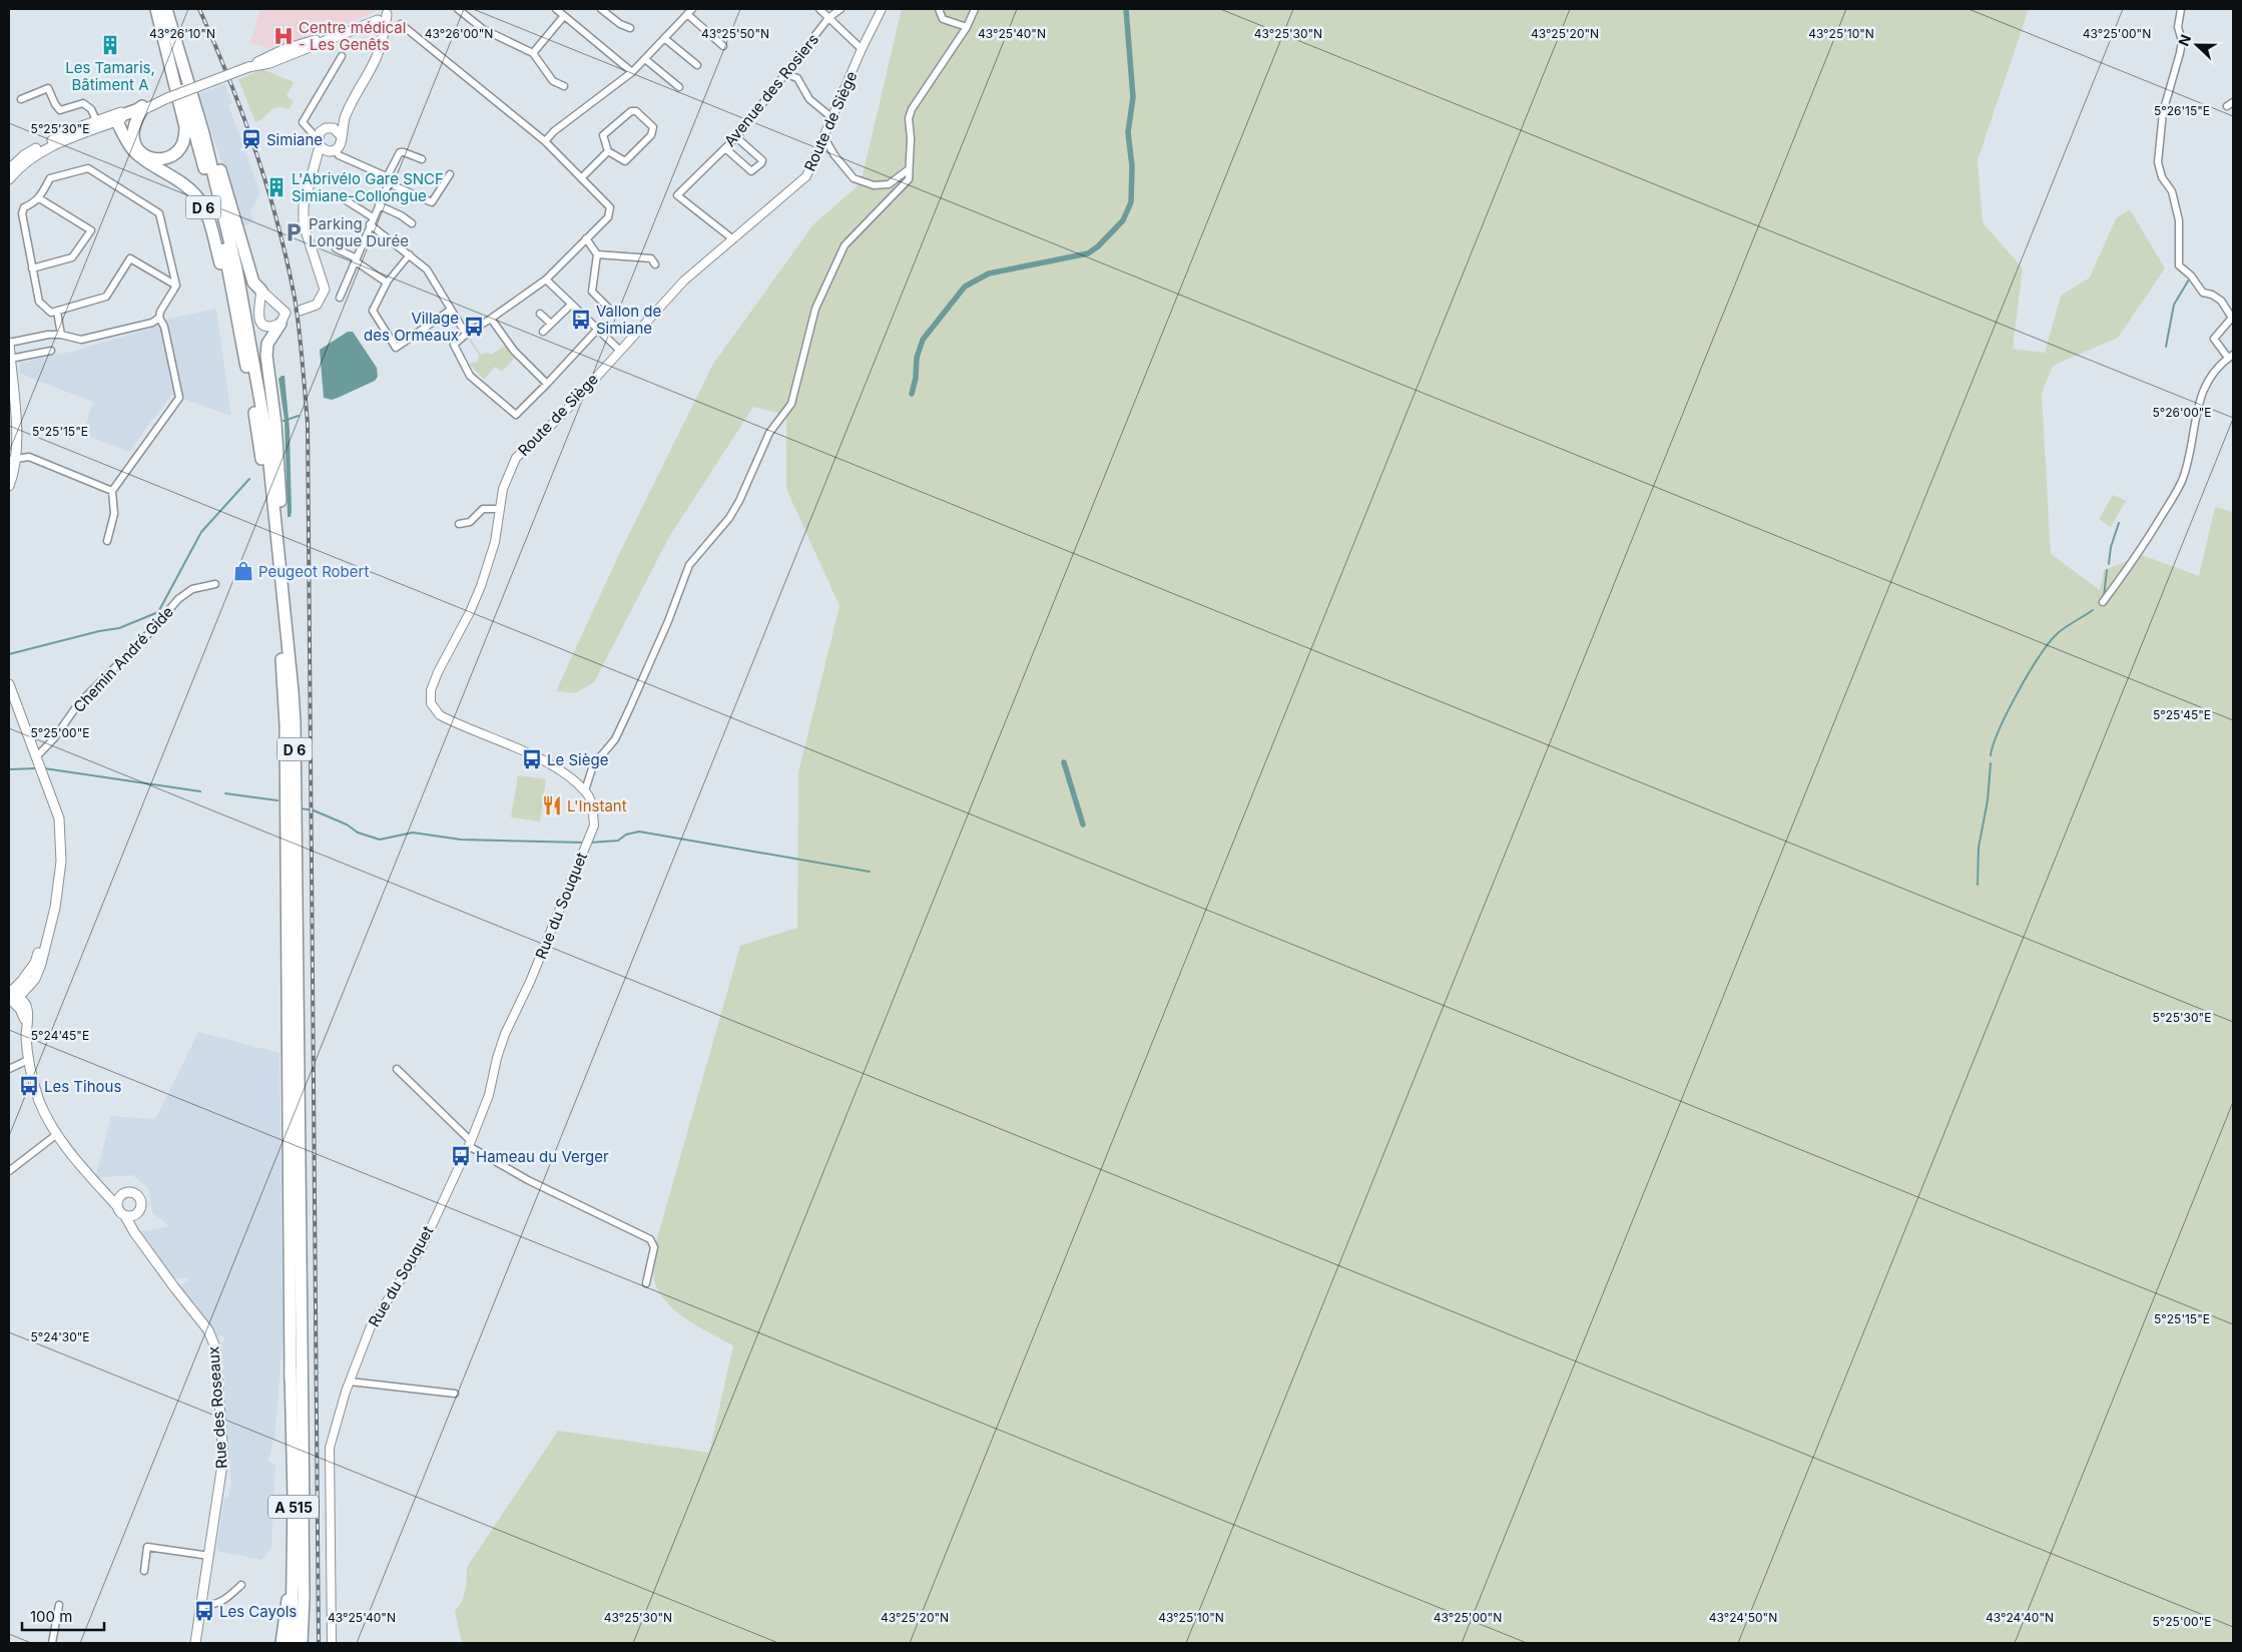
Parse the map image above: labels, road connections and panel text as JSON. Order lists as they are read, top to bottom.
{
  "streets": {
    "highway": ["D 6", "A 515"],
    "main road": ["Rue des Roseaux"],
    "street": [
      "Avenue des Rosiers",
      "Route de Siège",
      "Chemin André Gide",
      "Rue du Souquet"
    ]
  },
  "crossings": [
    ["Avenue des Rosiers", "Route de Siège"],
    ["Route de Siège", "Rue du Souquet"],
    ["D 6", "A 515"]
  ],
  "places": {
    "hospital": ["Centre médical - Les Genêts"],
    "building": ["Les Tamaris, Bâtiment A", "L'Abrivélo Gare SNCF Simiane-Collongue"],
    "station": ["Simiane"],
    "parking": ["Parking Longue Durée"],
    "bus stop": [
      "Vallon de Simiane",
      "Village des Ormeaux",
      "Le Siège",
      "Les Tihous",
      "Hameau du Verger",
      "Les Cayols"
    ],
    "shop": ["Peugeot Robert"],
    "restaurant": ["L'Instant"]
  },
  "scale_bar": "100 m",
  "north": "left",
  "coordinates": [
    "43°25'50\"N",
    "43°25'40\"N",
    "43°25'30\"N",
    "43°25'20\"N",
    "43°25'10\"N",
    "43°25'00\"N",
    "43°26'10\"N",
    "43°26'00\"N",
    "5°26'15\"E",
    "5°25'30\"E",
    "5°26'00\"E",
    "5°25'15\"E",
    "5°25'45\"E",
    "5°25'00\"E",
    "5°24'45\"E",
    "5°24'30\"E",
    "43°24'50\"N",
    "43°24'40\"N"
  ]
}
